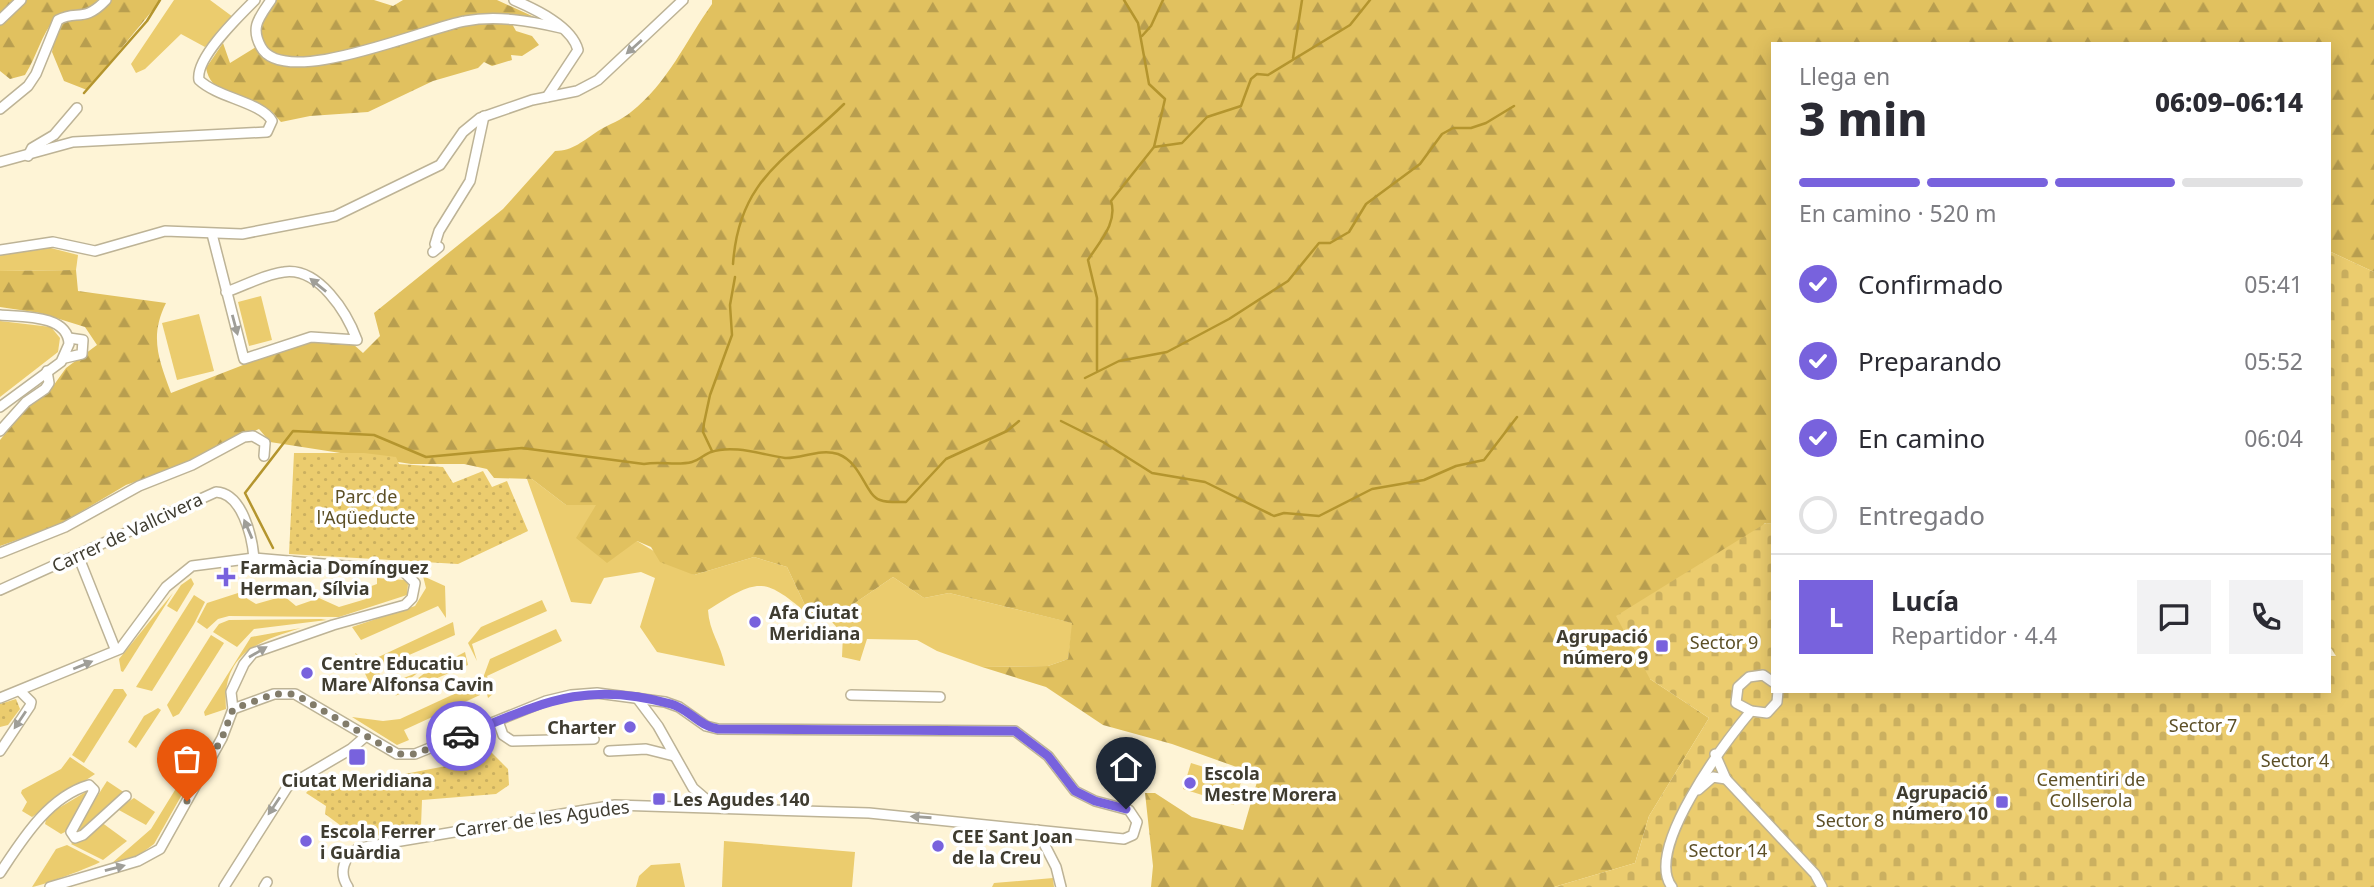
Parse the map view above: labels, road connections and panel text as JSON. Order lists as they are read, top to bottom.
{
  "streets": {
    "street": ["Carrer de Vallcivera", "Carrer de les Agudes"]
  },
  "parks": [
    "Parc de l'Aqüeducte",
    "Sector 9",
    "Sector 7",
    "Sector 4",
    "Cementiri de Collserola",
    "Sector 8",
    "Sector 14"
  ],
  "places": {
    "health": ["Farmàcia Domínguez Herman, Sílvia"],
    "other": [
      "Afa Ciutat Meridiana",
      "Centre Educatiu Mare Alfonsa Cavin",
      "Charter",
      "Escola Mestre Morera",
      "Escola Ferrer i Guàrdia",
      "CEE Sant Joan de la Creu"
    ],
    "transit": [
      "Agrupació número 9",
      "Ciutat Meridiana",
      "Les Agudes 140",
      "Agrupació número 10"
    ]
  },
  "page": {
    "heading": ["3 min", "Llega en", "06:09–06:14"],
    "panel": ["Lucía", "Repartidor · 4.4"],
    "bar": "En camino · 520 m",
    "list": [
      ["Confirmado", "05:41"],
      ["Preparando", "05:52"],
      ["En camino", "06:04"],
      "Entregado"
    ],
    "round": "L"
  }
}
